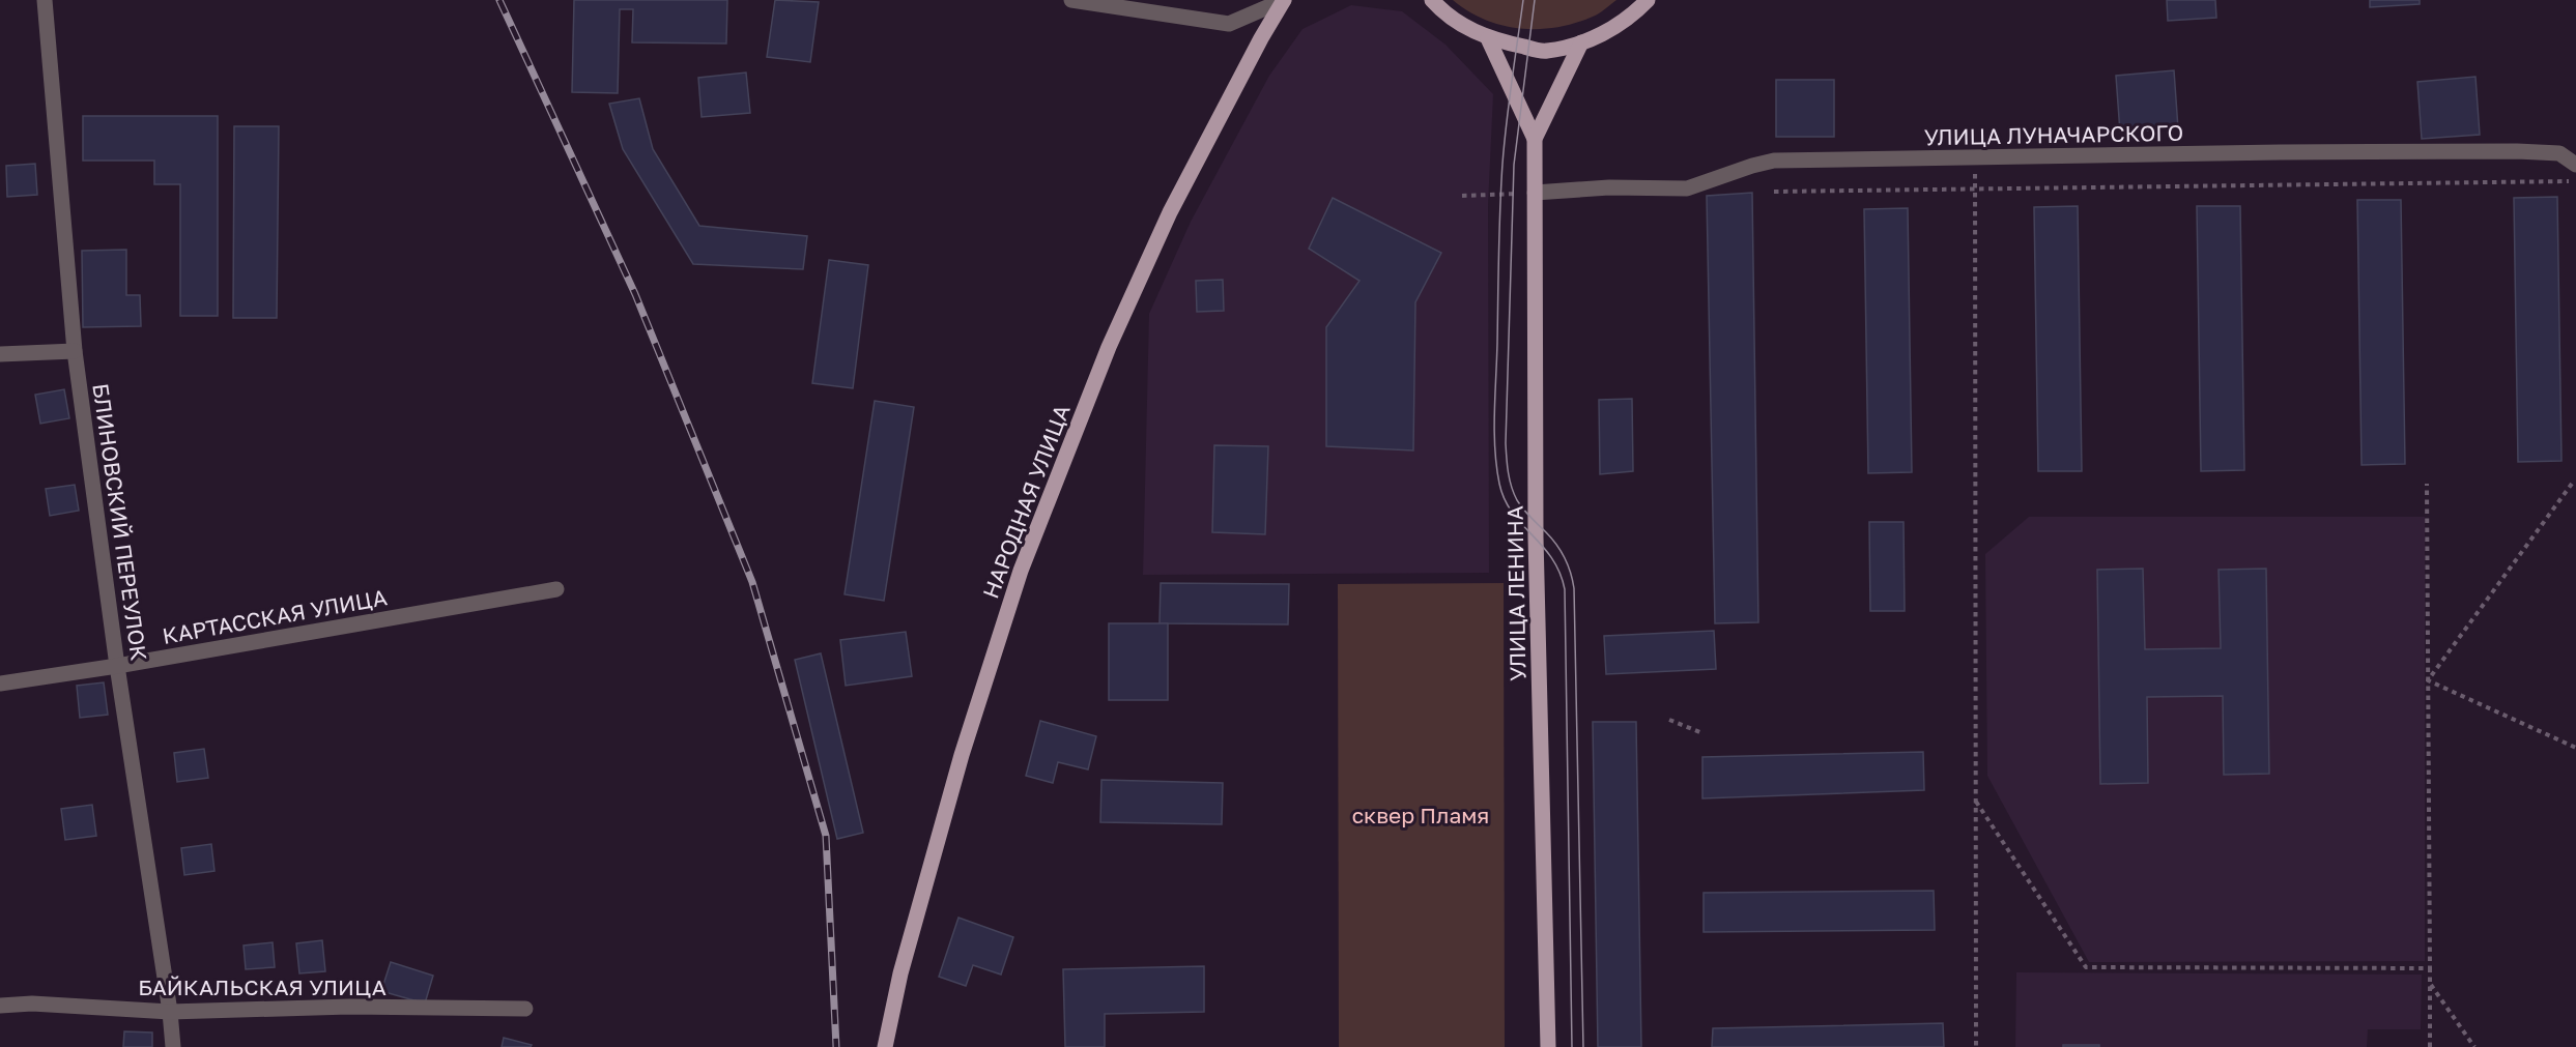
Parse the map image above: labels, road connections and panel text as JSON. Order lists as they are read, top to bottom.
{
  "streets": {
    "main road": ["НАРОДНАЯ УЛИЦА", "УЛИЦА ЛЕНИНА"],
    "street": [
      "УЛИЦА ЛУНАЧАРСКОГО",
      "БЛИНОВСКИЙ ПЕРЕУЛОК",
      "КАРТАССКАЯ УЛИЦА",
      "БАЙКАЛЬСКАЯ УЛИЦА"
    ]
  },
  "crossings": [
    ["УЛИЦА ЛУНАЧАРСКОГО", "УЛИЦА ЛЕНИНА"],
    ["БЛИНОВСКИЙ ПЕРЕУЛОК", "КАРТАССКАЯ УЛИЦА"],
    ["БЛИНОВСКИЙ ПЕРЕУЛОК", "БАЙКАЛЬСКАЯ УЛИЦА"]
  ],
  "parks": ["сквер Пламя"]
}
